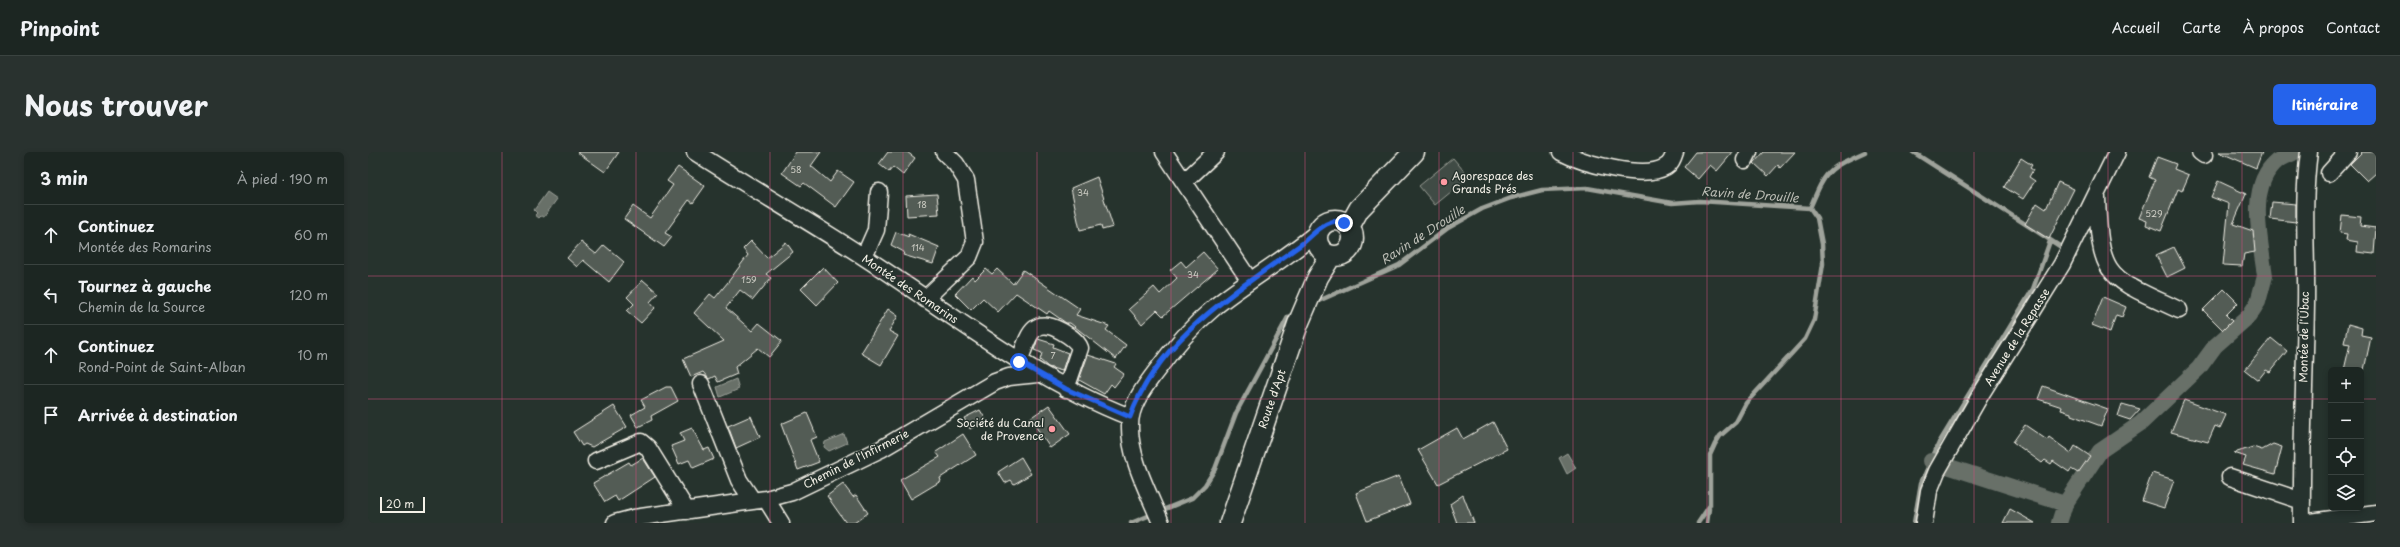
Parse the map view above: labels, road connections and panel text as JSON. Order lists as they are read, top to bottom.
{
  "streets": {
    "main road": ["Route d'Apt"],
    "street": [
      "Montée des Romarins",
      "Avenue de la Repasse",
      "Montée de l'Ubac",
      "Chemin de l'Infirmerie"
    ]
  },
  "crossings": [
    ["Montée des Romarins", "Chemin de l'Infirmerie"]
  ],
  "water": ["Ravin de Drouille"],
  "places": ["Agorespace des Grands Prés", "Société du Canal de Provence"],
  "house_numbers": [
    "58",
    "34",
    "18",
    "529",
    "114",
    "34",
    "159",
    "7"
  ],
  "scale_bar": "20 m",
  "page": {
    "header": "Pinpoint",
    "nav": [
      "Accueil",
      "Carte",
      "À propos",
      "Contact"
    ],
    "title": "Nous trouver",
    "buttons": "Itinéraire",
    "heading": ["3 min", "À pied · 190 m"],
    "list": [
      ["Continuez", "Montée des Romarins", "60 m"],
      ["Tournez à gauche", "Chemin de la Source", "120 m"],
      ["Continuez", "Rond-Point de Saint-Alban", "10 m"],
      "Arrivée à destination"
    ],
    "map_buttons": ["+", "−"],
    "scale": "20 m"
  }
}
